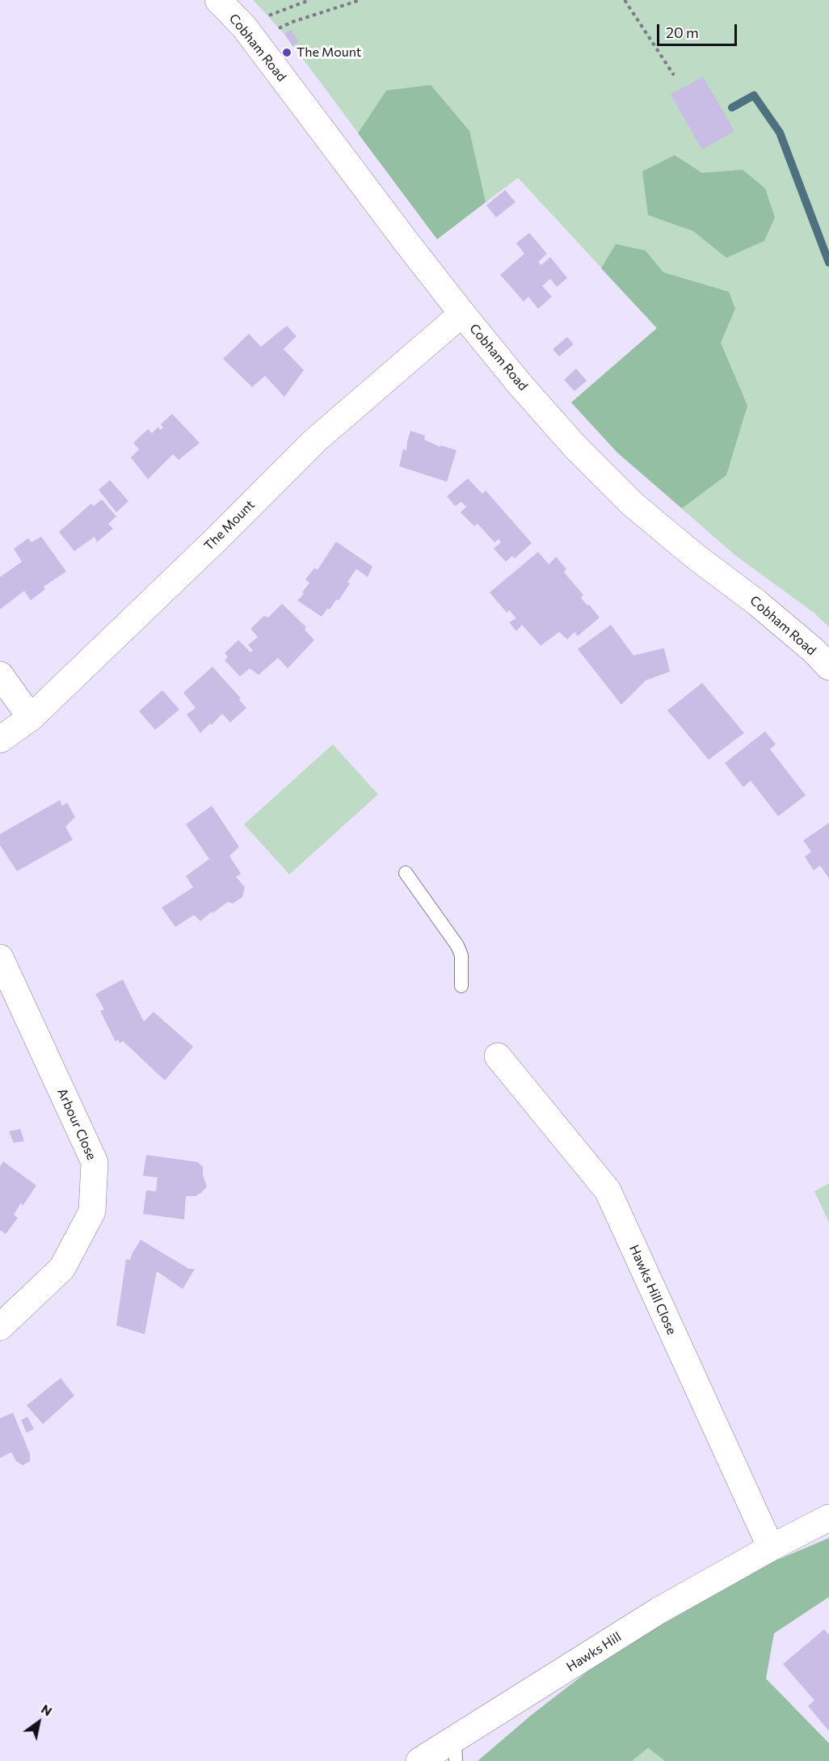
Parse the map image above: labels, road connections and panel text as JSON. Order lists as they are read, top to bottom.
{
  "streets": {
    "street": [
      "Cobham Road",
      "The Mount",
      "Arbour Close",
      "Hawks Hill Close",
      "Hawks Hill"
    ]
  },
  "crossings": [
    ["Cobham Road", "The Mount"],
    ["Hawks Hill Close", "Hawks Hill"]
  ],
  "places": ["The Mount"],
  "scale_bar": "20 m",
  "north": "top right"
}
